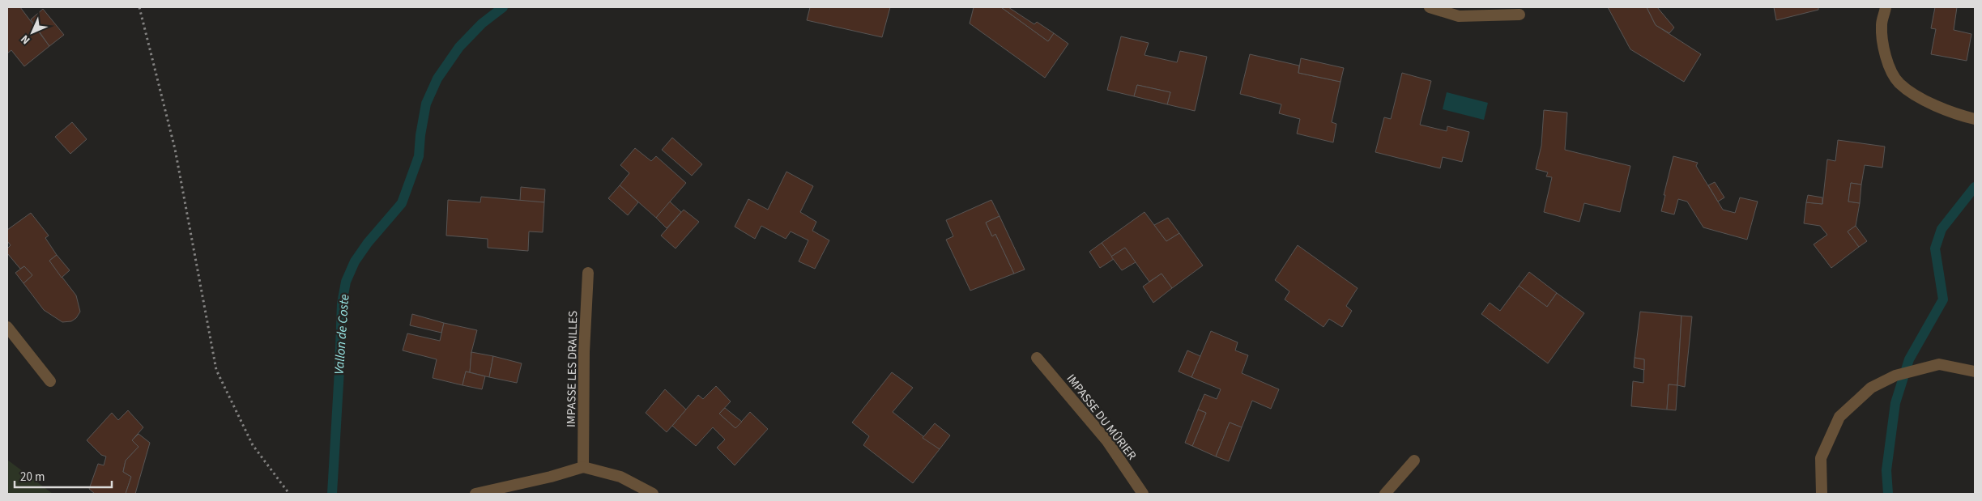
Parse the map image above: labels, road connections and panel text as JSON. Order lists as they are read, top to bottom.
{
  "streets": {
    "street": ["IMPASSE LES DRAILLES", "IMPASSE DU MÛRIER"]
  },
  "water": ["Vallon de Coste"],
  "scale_bar": "20 m",
  "north": "bottom left"
}
